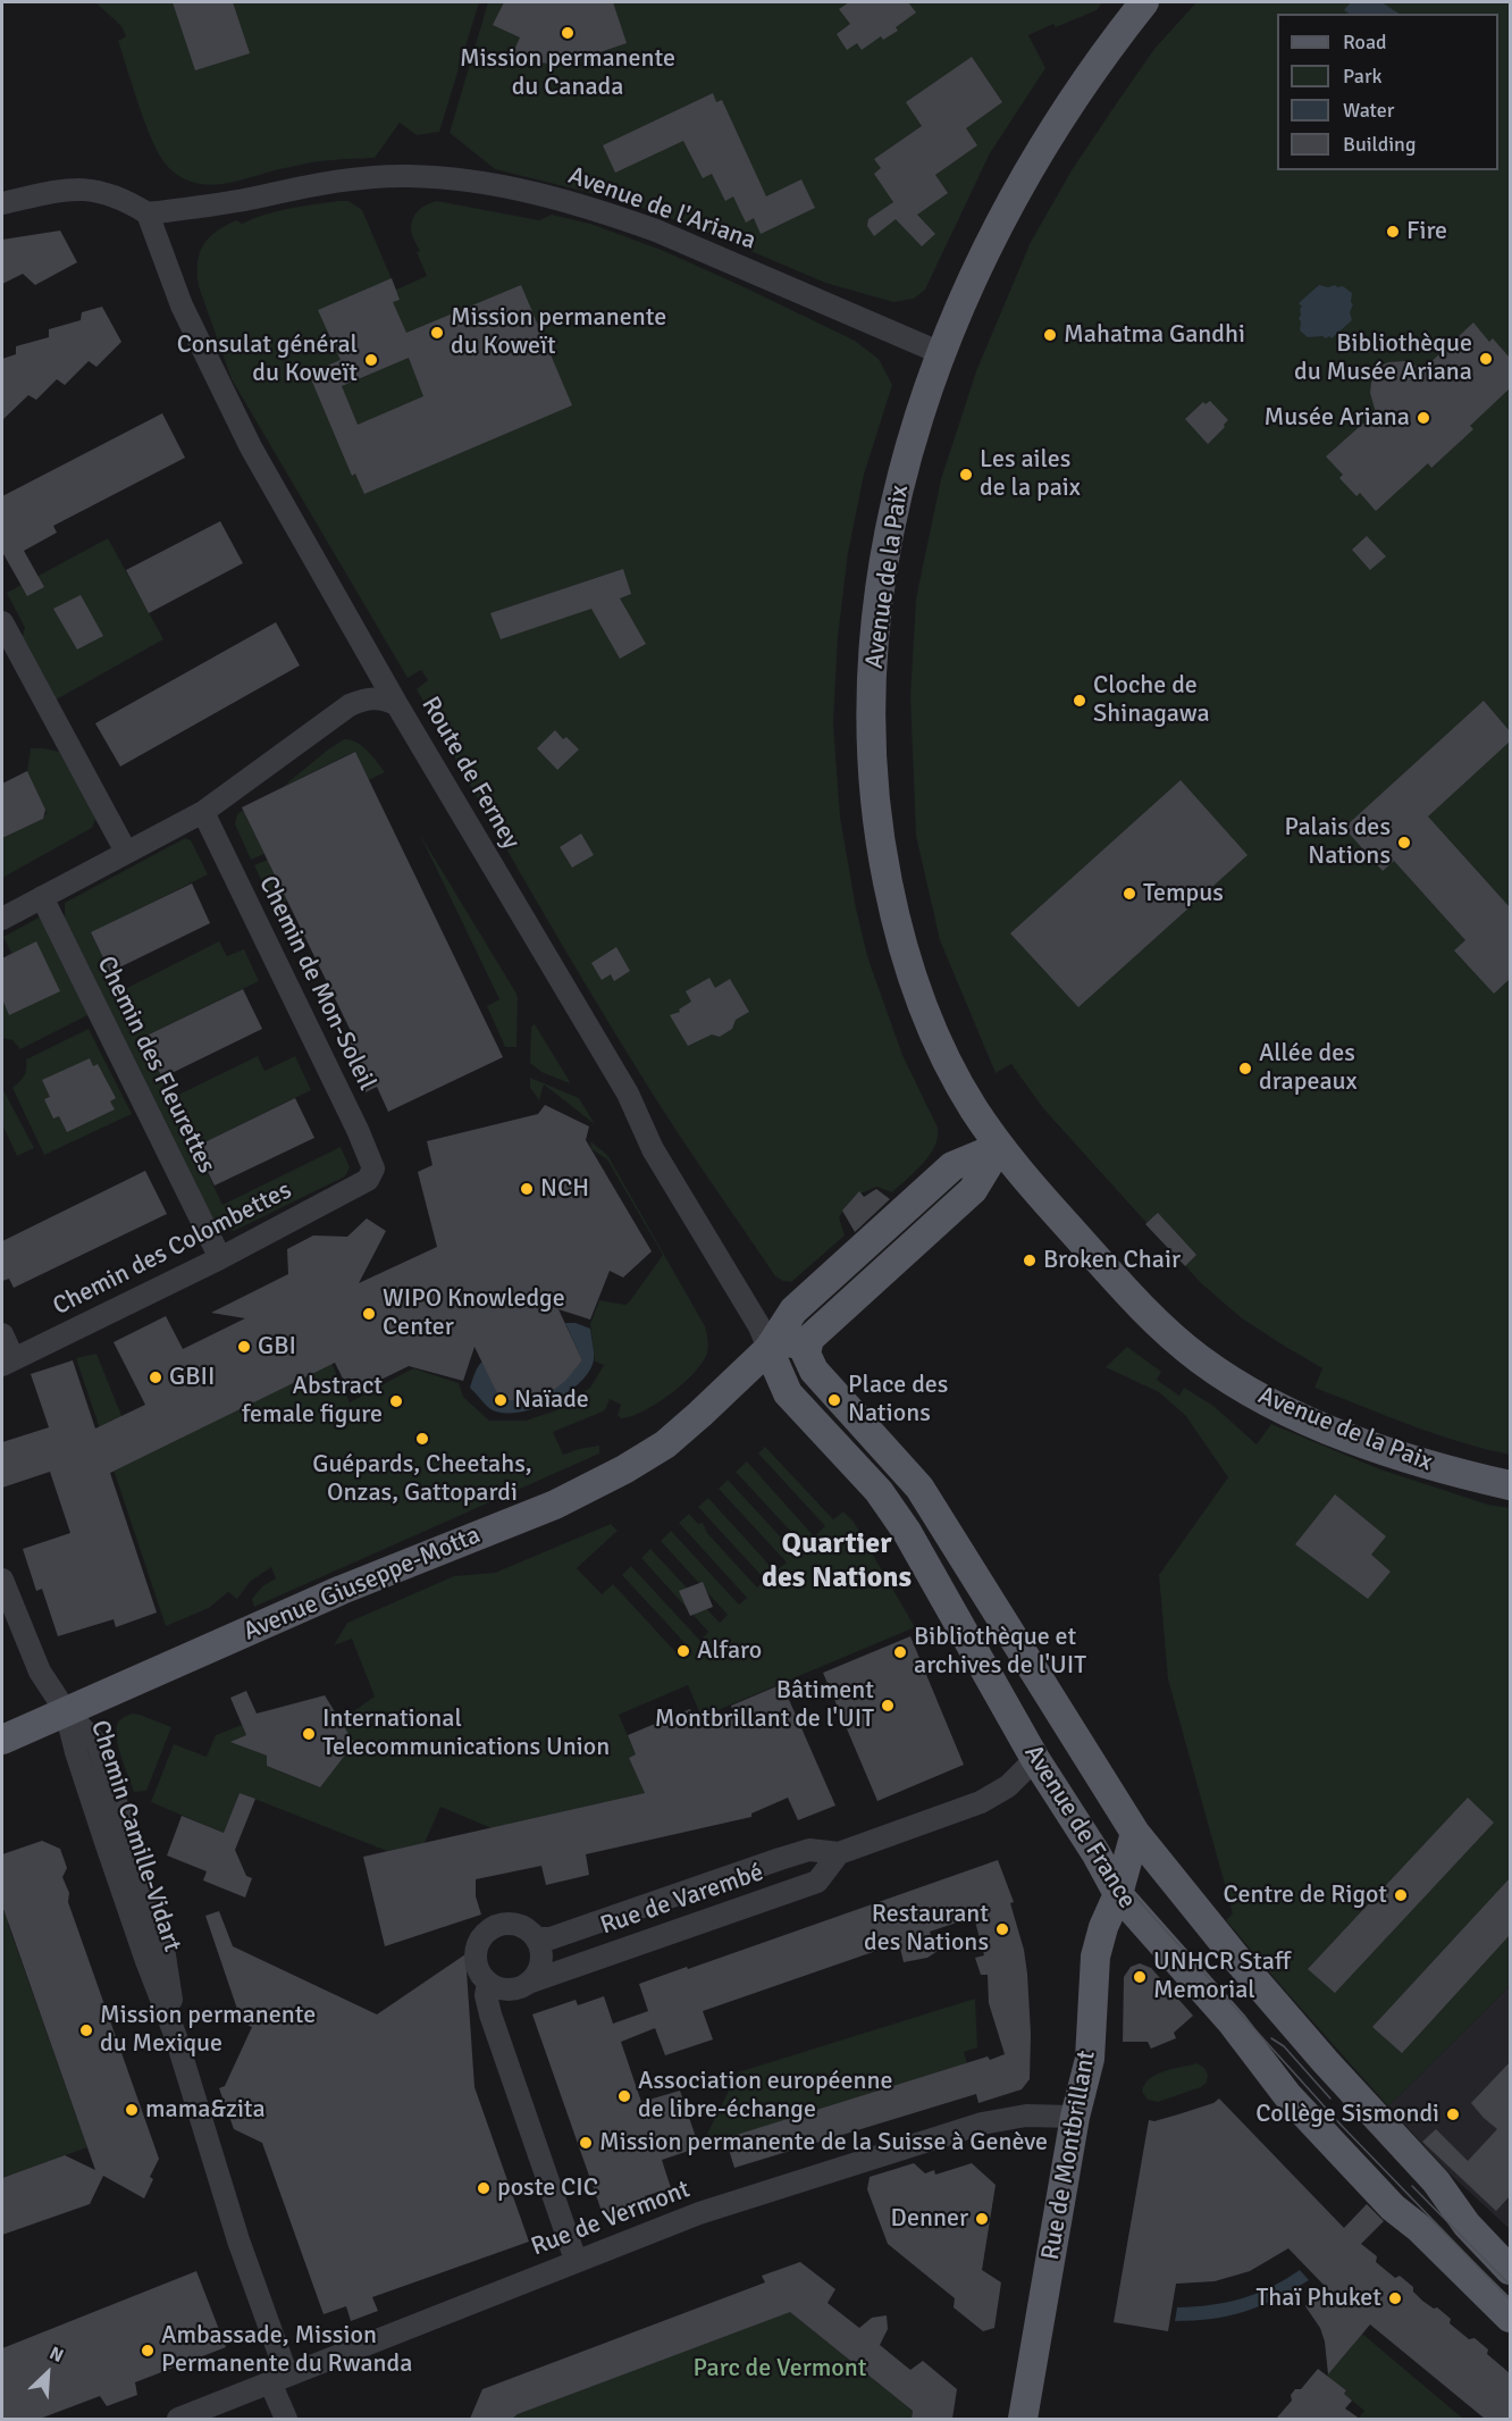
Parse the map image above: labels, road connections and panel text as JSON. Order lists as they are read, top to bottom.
{
  "streets": {
    "main road": [
      "Avenue de la Paix",
      "Avenue Giuseppe-Motta",
      "Avenue de France",
      "Rue de Montbrillant"
    ],
    "street": [
      "Avenue de l'Ariana",
      "Route de Ferney",
      "Chemin de Mon-Soleil",
      "Chemin des Fleurettes",
      "Chemin des Colombettes",
      "Chemin Camille-Vidart",
      "Rue de Varembé",
      "Rue de Vermont"
    ]
  },
  "crossings": [
    ["Avenue de l'Ariana", "Avenue de la Paix"],
    ["Avenue de l'Ariana", "Route de Ferney"],
    ["Route de Ferney", "Avenue Giuseppe-Motta"],
    ["Route de Ferney", "Avenue de France"],
    ["Chemin de Mon-Soleil", "Chemin des Colombettes"],
    ["Chemin des Fleurettes", "Chemin des Colombettes"],
    ["Avenue Giuseppe-Motta", "Avenue de France"],
    ["Avenue Giuseppe-Motta", "Chemin Camille-Vidart"],
    ["Avenue de France", "Rue de Varembé"],
    ["Avenue de France", "Rue de Montbrillant"],
    ["Chemin Camille-Vidart", "Rue de Vermont"],
    ["Rue de Montbrillant", "Rue de Vermont"]
  ],
  "districts": ["Quartier des Nations"],
  "parks": ["Parc de Vermont"],
  "places": [
    "Mission permanente du Canada",
    "Fire",
    "Mission permanente du Koweït",
    "Mahatma Gandhi",
    "Bibliothèque du Musée Ariana",
    "Consulat général du Koweït",
    "Musée Ariana",
    "Les ailes de la paix",
    "Cloche de Shinagawa",
    "Palais des Nations",
    "Tempus",
    "Allée des drapeaux",
    "NCH",
    "Broken Chair",
    "WIPO Knowledge Center",
    "GBI",
    "GBII",
    "Naïade",
    "Place des Nations",
    "Abstract female figure",
    "Guépards, Cheetahs, Onzas, Gattopardi",
    "Alfaro",
    "Bibliothèque et archives de l'UIT",
    "Bâtiment Montbrillant de l'UIT",
    "International Telecommunications Union",
    "Centre de Rigot",
    "Restaurant des Nations",
    "UNHCR Staff Memorial",
    "Mission permanente du Mexique",
    "Association européenne de libre-échange",
    "mama&zita",
    "Collège Sismondi",
    "Mission permanente de la Suisse à Genève",
    "poste CIC",
    "Denner",
    "Thaï Phuket",
    "Ambassade, Mission Permanente du Rwanda"
  ],
  "legend": [
    "Road",
    "Park",
    "Water",
    "Building"
  ],
  "north": "top right"
}
